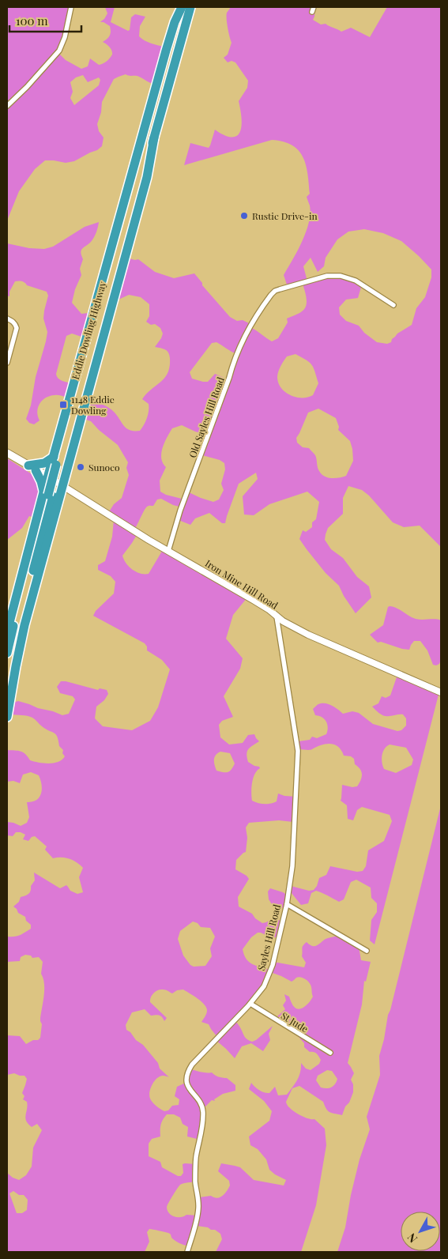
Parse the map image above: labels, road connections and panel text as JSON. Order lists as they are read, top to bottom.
{
  "streets": {
    "highway": ["Eddie Dowling Highway"],
    "street": [
      "Old Sayles Hill Road",
      "Iron Mine Hill Road",
      "Sayles Hill Road",
      "St Jude"
    ]
  },
  "crossings": [
    ["Old Sayles Hill Road", "Iron Mine Hill Road"],
    ["Iron Mine Hill Road", "Sayles Hill Road"],
    ["Sayles Hill Road", "St Jude"]
  ],
  "places": {
    "other": ["Rustic Drive-in", "Sunoco"],
    "transit": ["1148 Eddie Dowling"]
  },
  "scale_bar": "100 m",
  "north": "bottom left"
}
